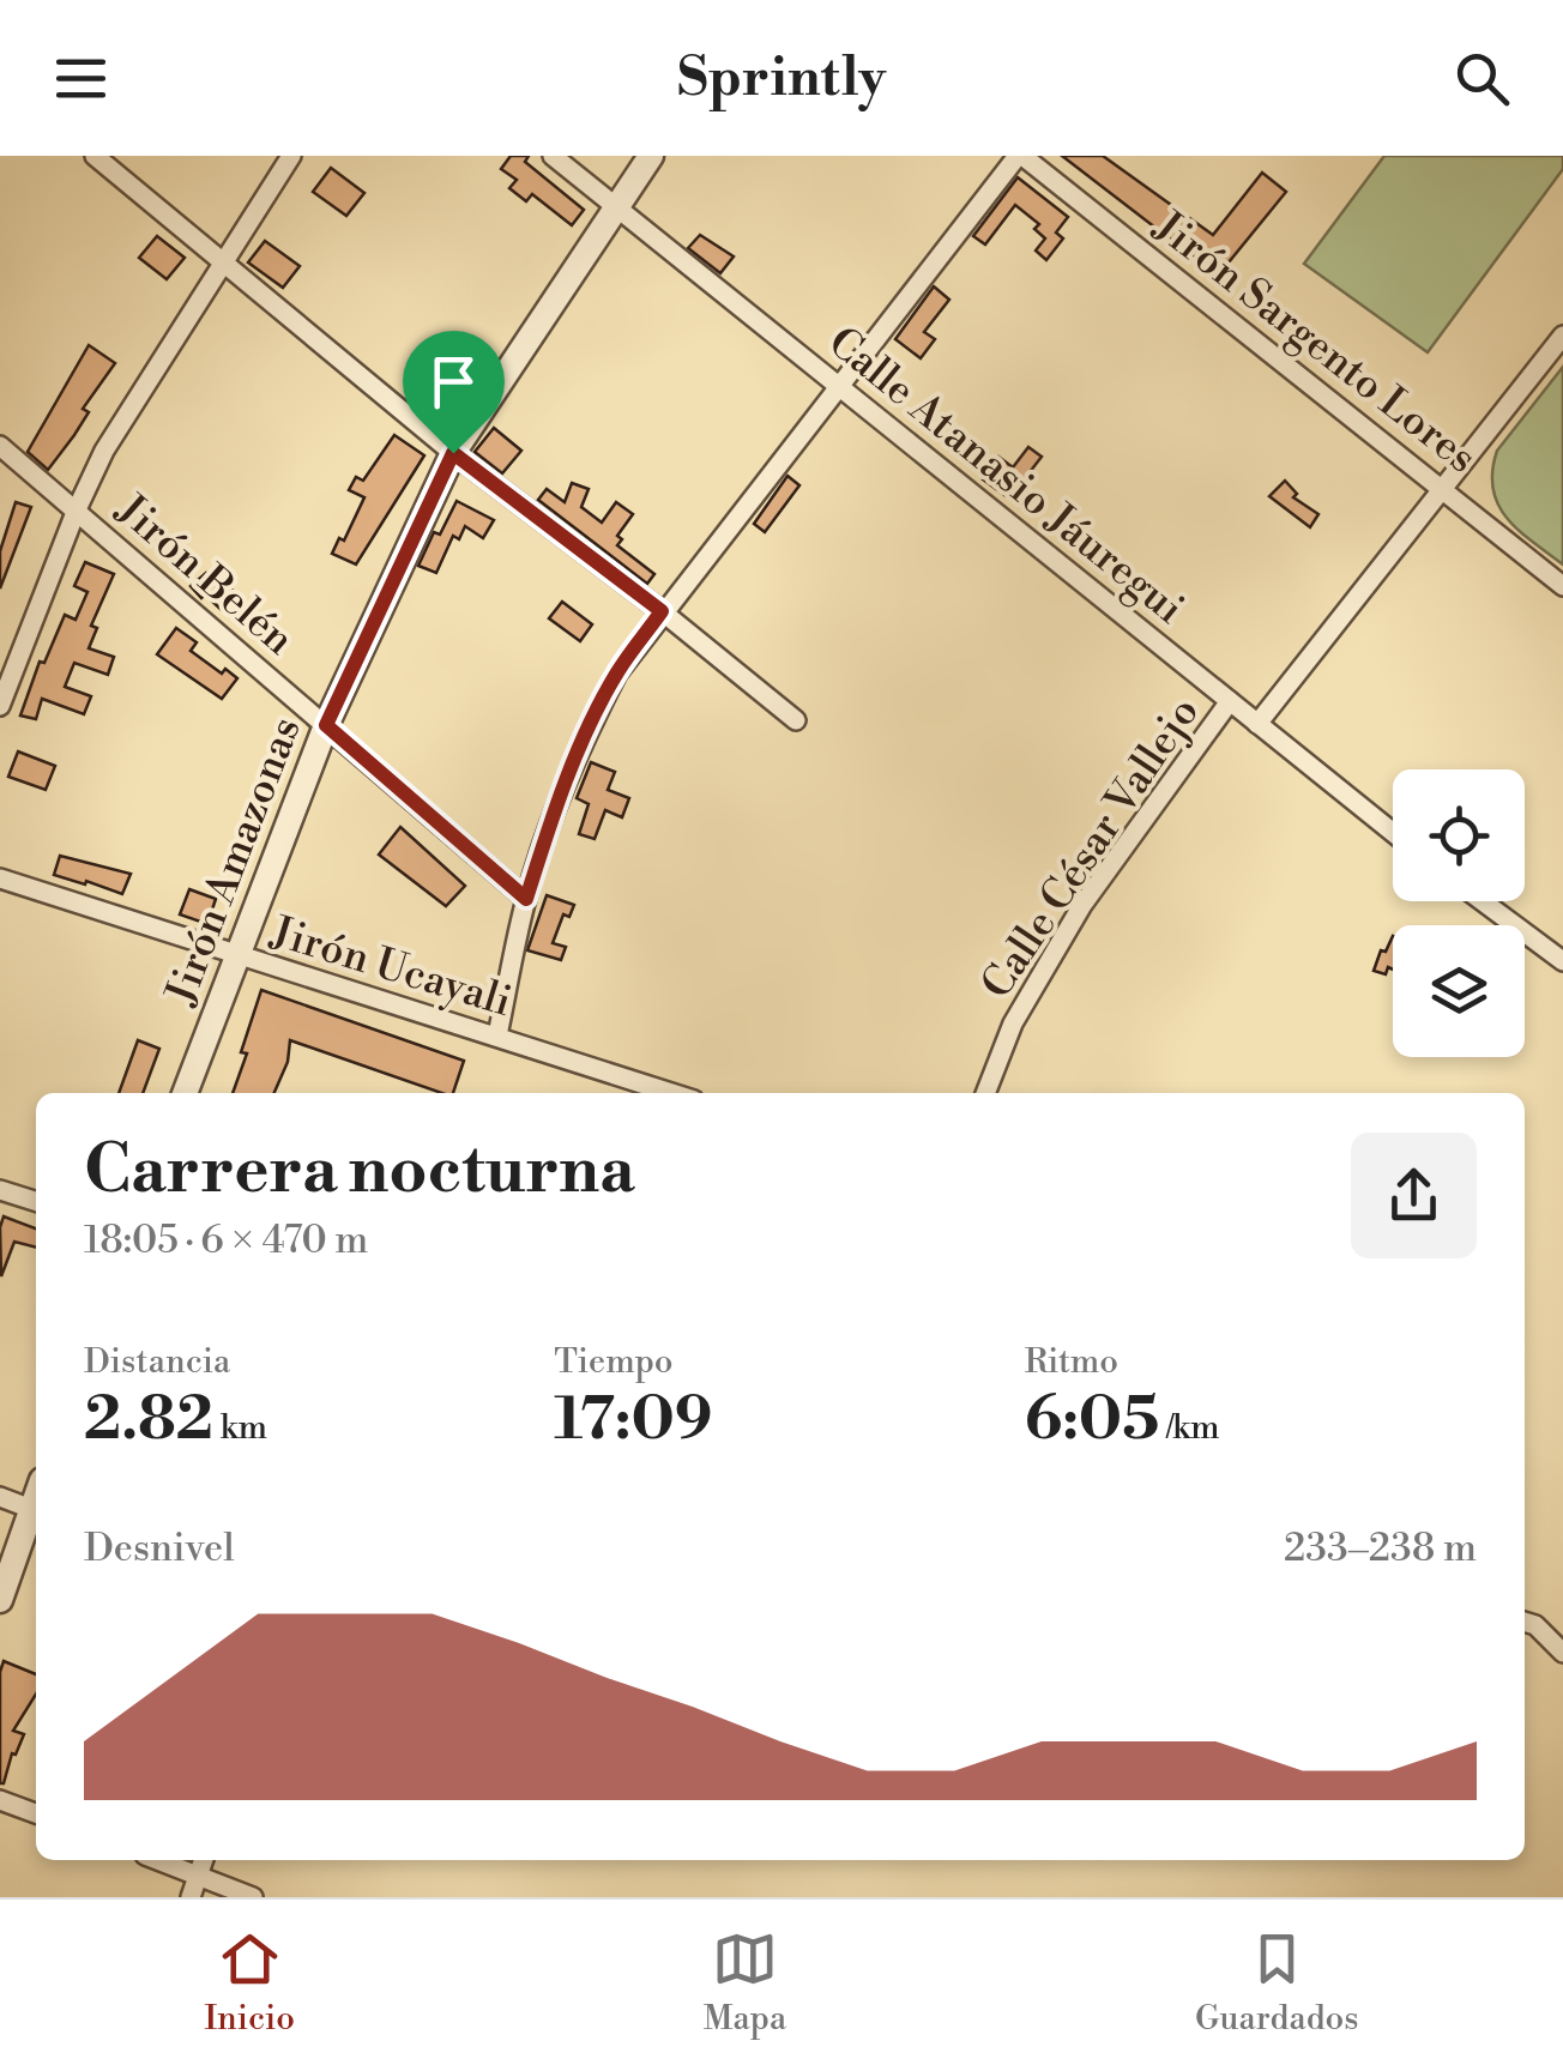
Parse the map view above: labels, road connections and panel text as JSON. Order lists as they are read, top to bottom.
{
  "streets": {
    "street": [
      "Jirón Sargento Lores",
      "Calle Atanasio Jáuregui",
      "Jirón Belén",
      "Calle César Vallejo",
      "Jirón Amazonas",
      "Jirón Ucayali"
    ]
  },
  "crossings": [
    ["Jirón Sargento Lores", "Calle César Vallejo"],
    ["Calle Atanasio Jáuregui", "Calle César Vallejo"],
    ["Calle Atanasio Jáuregui", "Jirón Amazonas"],
    ["Jirón Belén", "Jirón Amazonas"],
    ["Jirón Amazonas", "Jirón Ucayali"]
  ],
  "page": {
    "header": "Sprintly",
    "heading": ["Carrera nocturna", "18:05 · 6 × 470 m"],
    "stats": [
      ["Distancia", "2.82 km"],
      ["Tiempo", "17:09"],
      ["Ritmo", "6:05 /km"]
    ],
    "chart": ["Desnivel", "233–238 m"],
    "tabs": ["Inicio", "Mapa", "Guardados"]
  }
}
